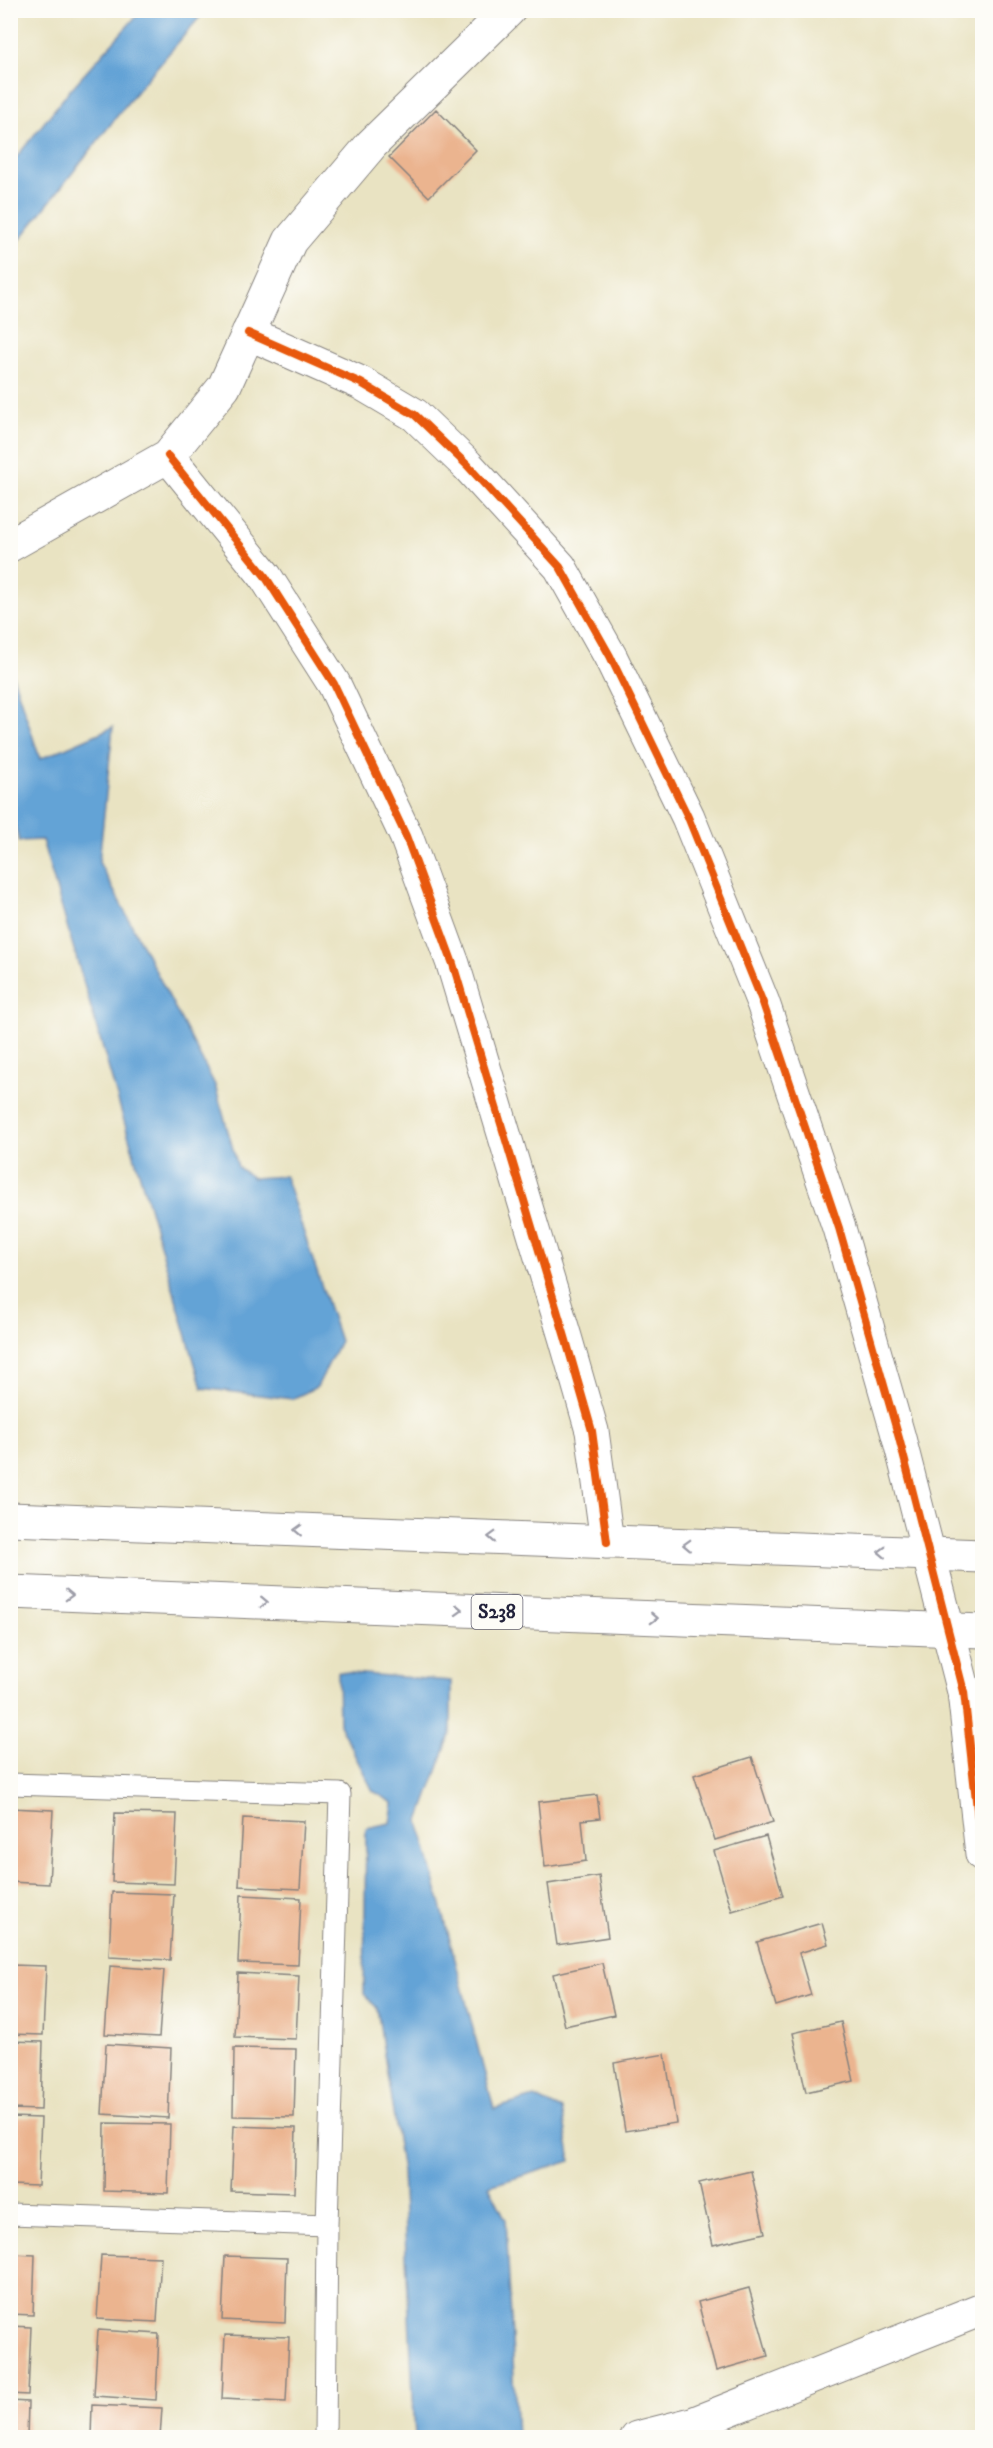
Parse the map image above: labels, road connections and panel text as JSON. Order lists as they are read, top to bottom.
{
  "streets": {
    "street": ["S238"]
  }
}
